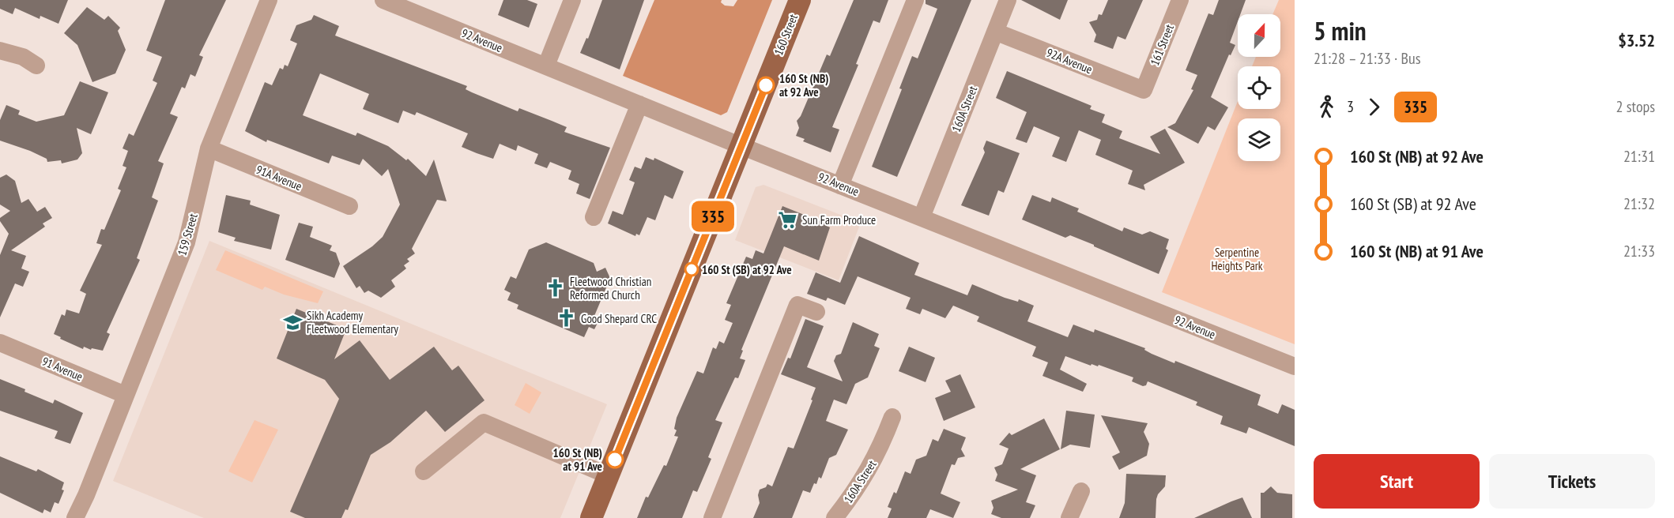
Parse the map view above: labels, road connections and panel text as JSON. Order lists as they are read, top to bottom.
{
  "streets": {
    "main road": ["160 Street"],
    "street": [
      "92 Avenue",
      "161 Street",
      "92A Avenue",
      "160A Street",
      "91A Avenue",
      "159 Street",
      "91 Avenue"
    ]
  },
  "crossings": [
    ["160 Street", "92 Avenue"],
    ["92 Avenue", "160A Street"],
    ["161 Street", "92A Avenue"],
    ["92A Avenue", "160A Street"],
    ["91A Avenue", "159 Street"],
    ["159 Street", "91 Avenue"]
  ],
  "parks": ["Serpentine Heights Park"],
  "places": {
    "other": ["160 St (NB) at 92 Ave", "160 St (SB) at 92 Ave", "160 St (NB) at 91 Ave"],
    "supermarket": ["Sun Farm Produce"],
    "church": ["Fleetwood Christian Reformed Church", "Good Shepard CRC"],
    "school or university": ["Sikh Academy Fleetwood Elementary"]
  },
  "lines": ["bus line 335"],
  "north": "top",
  "page": {
    "on_map": "335",
    "heading": ["5 min", "21:28 – 21:33 · Bus", "$3.52"],
    "legs": ["3", "335", "2 stops"],
    "list": [
      {
        "name": "160 St (NB) at 92 Ave",
        "value": "21:31"
      },
      {
        "name": "160 St (SB) at 92 Ave",
        "value": "21:32"
      },
      {
        "name": "160 St (NB) at 91 Ave",
        "value": "21:33"
      }
    ],
    "buttons": ["Start", "Tickets"]
  }
}
